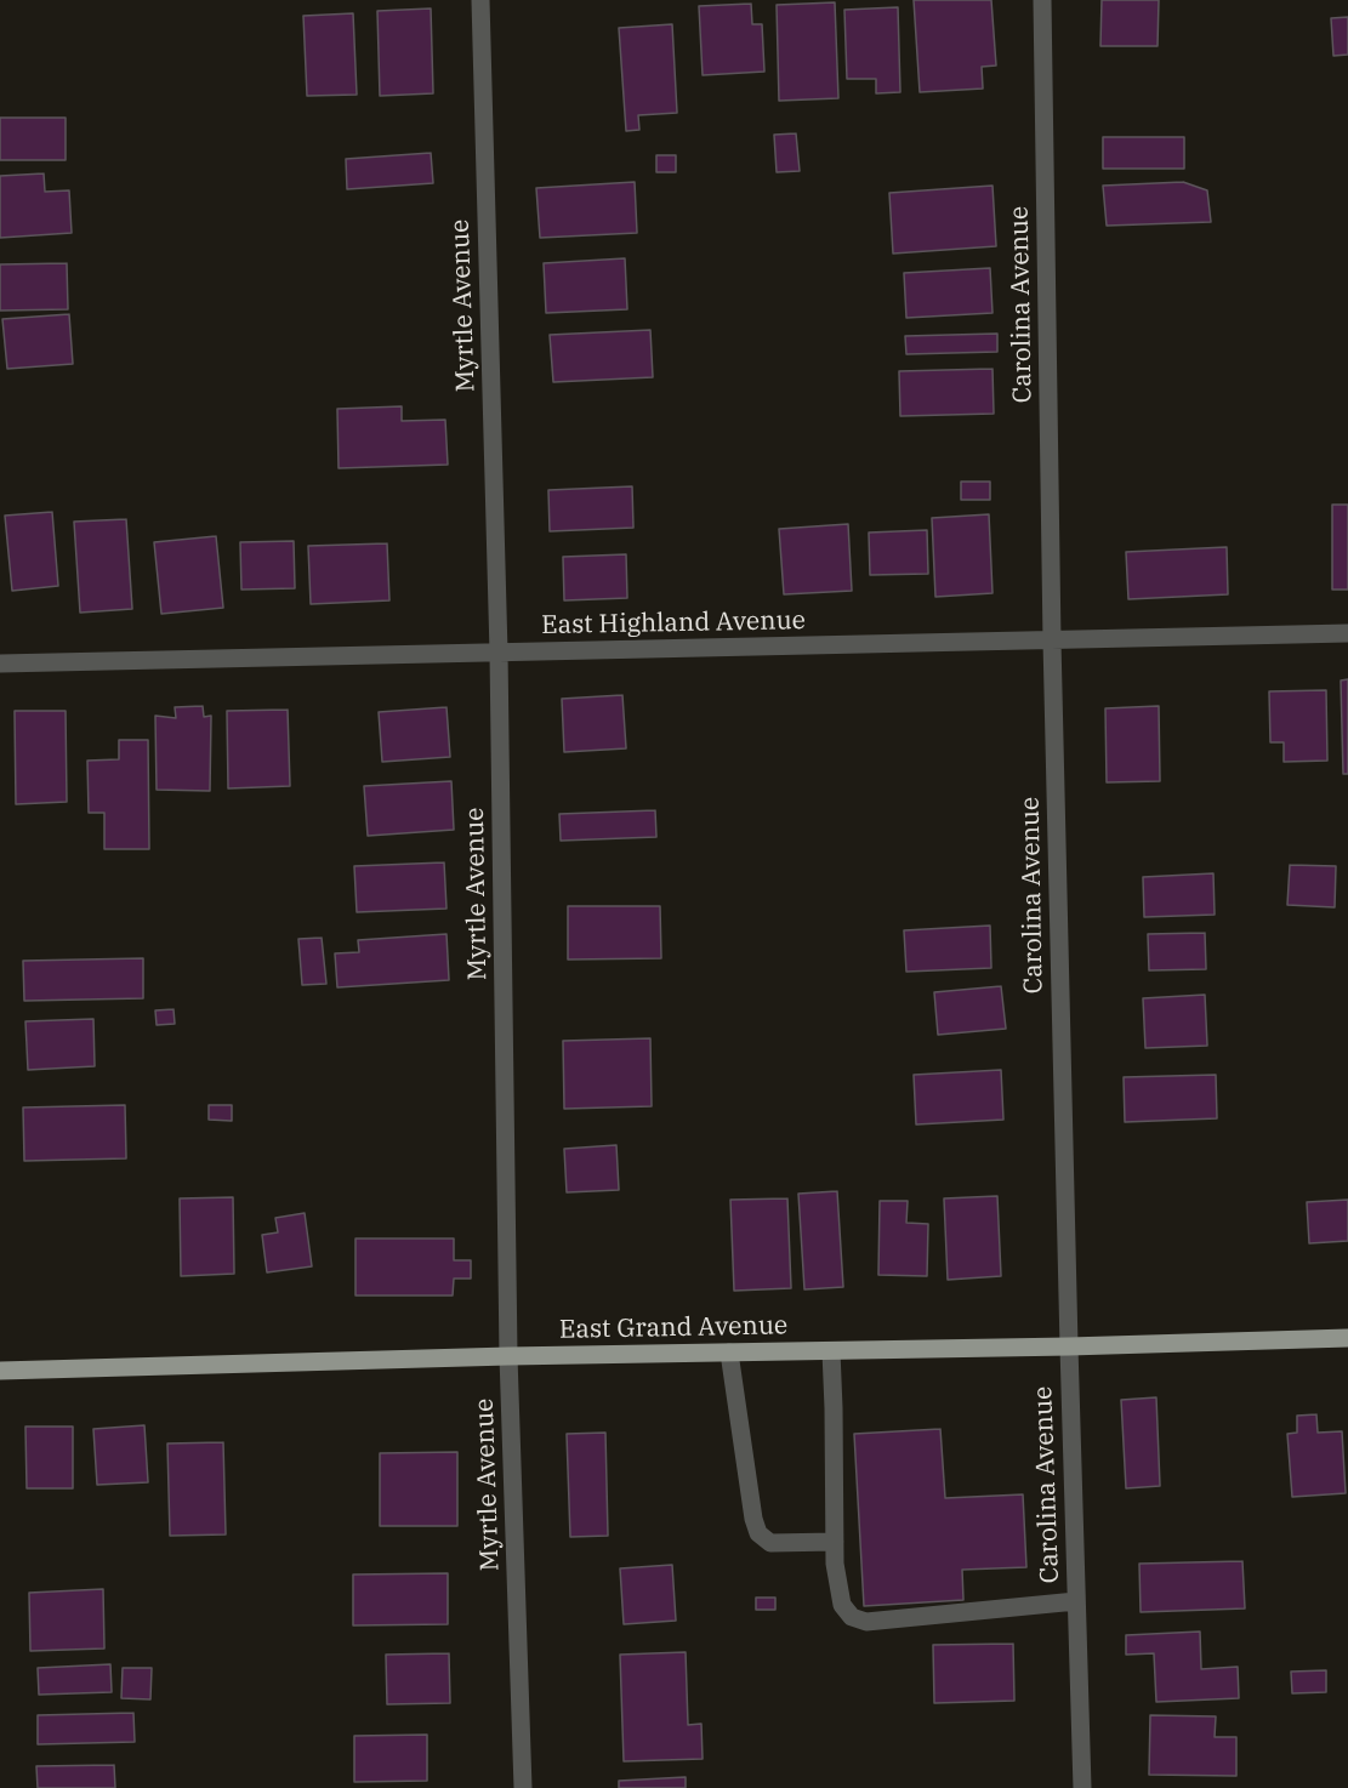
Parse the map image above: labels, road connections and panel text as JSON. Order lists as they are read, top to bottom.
{
  "streets": {
    "main road": ["East Grand Avenue"],
    "street": ["Carolina Avenue", "Myrtle Avenue", "East Highland Avenue"]
  },
  "crossings": [
    ["Carolina Avenue", "East Highland Avenue"],
    ["Carolina Avenue", "East Grand Avenue"],
    ["Myrtle Avenue", "East Highland Avenue"],
    ["Myrtle Avenue", "East Grand Avenue"]
  ]
}
